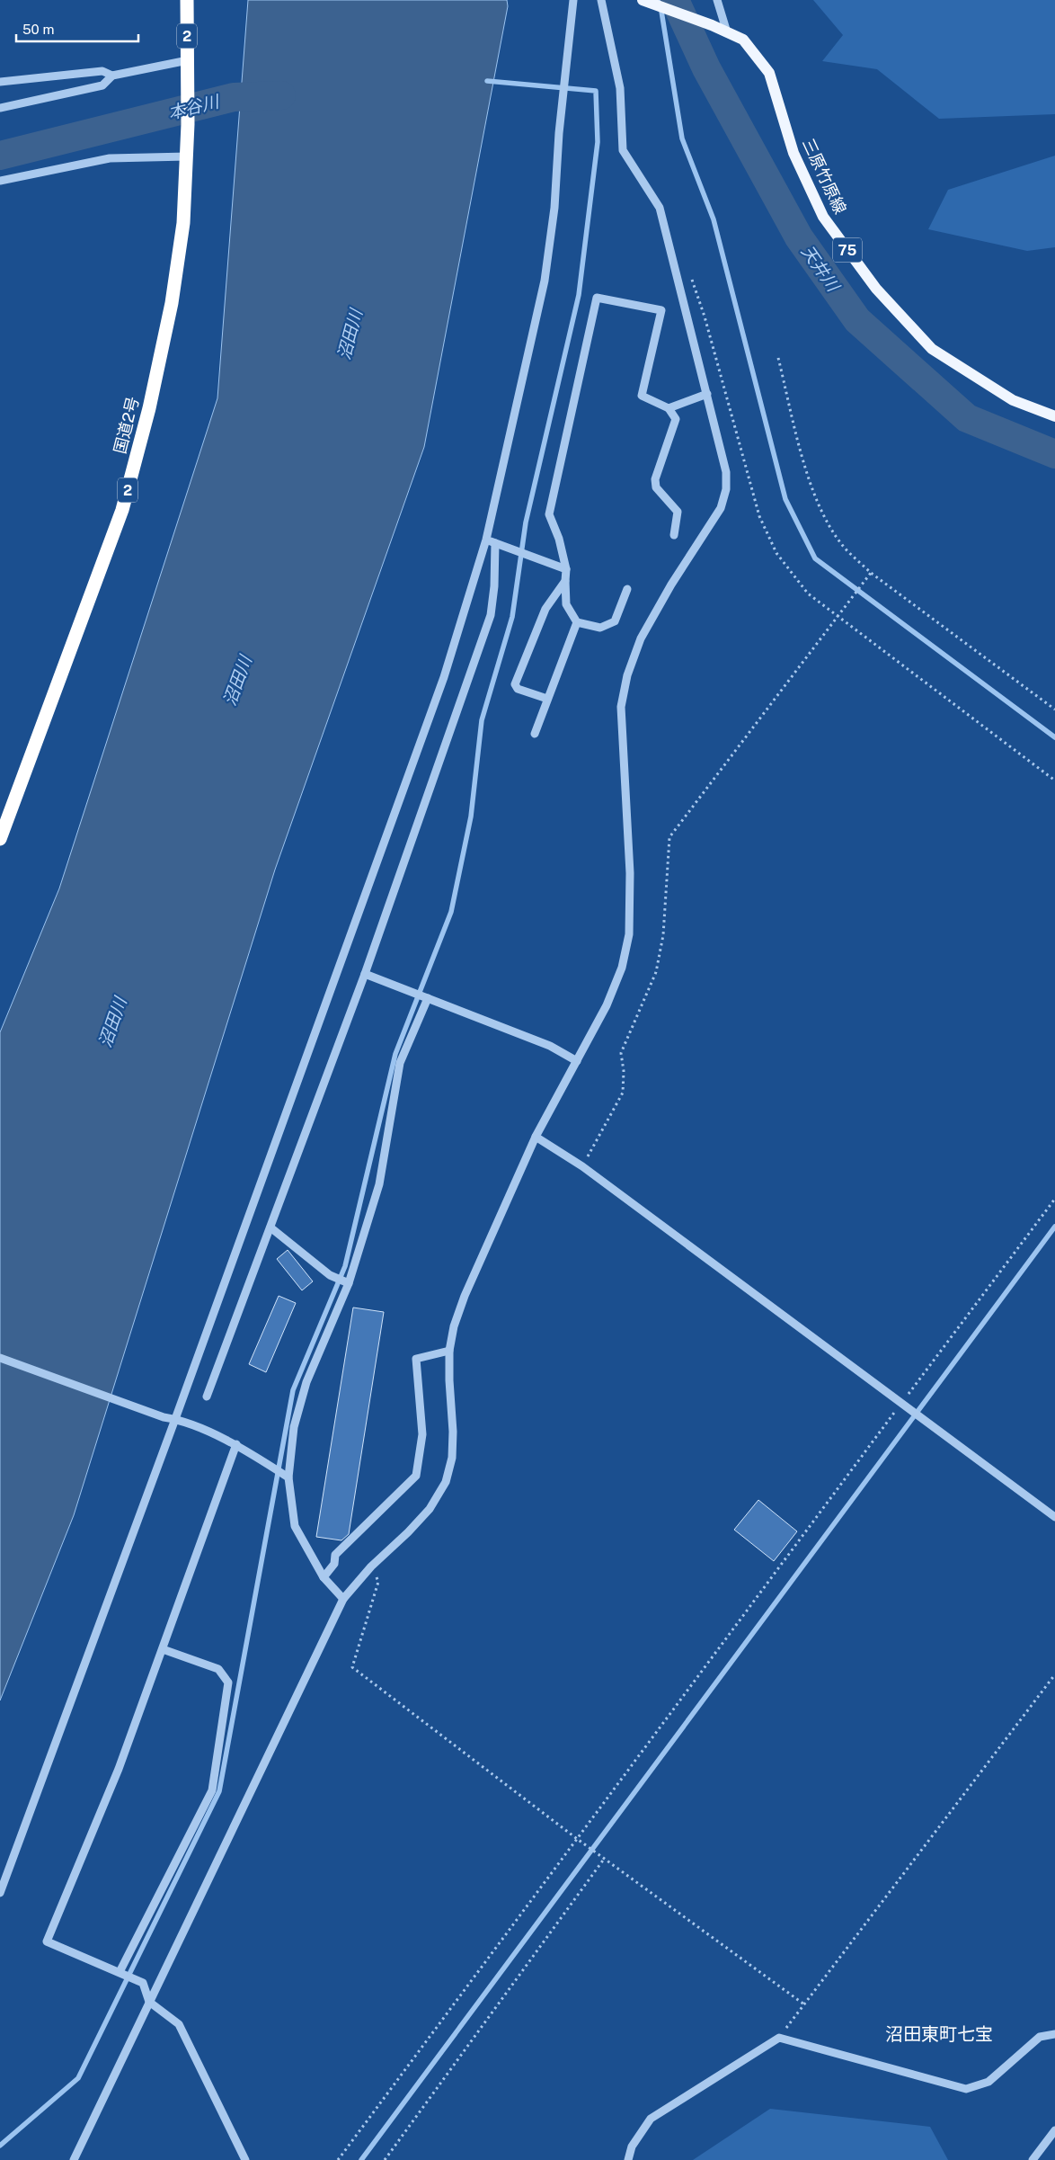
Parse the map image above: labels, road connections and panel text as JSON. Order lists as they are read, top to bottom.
{
  "streets": {
    "highway": ["2", "国道2号"],
    "main road": ["三原竹原線", "75"]
  },
  "districts": ["沼田東町七宝"],
  "water": ["本谷川", "天井川", "沼田川"],
  "scale_bar": "50 m"
}
